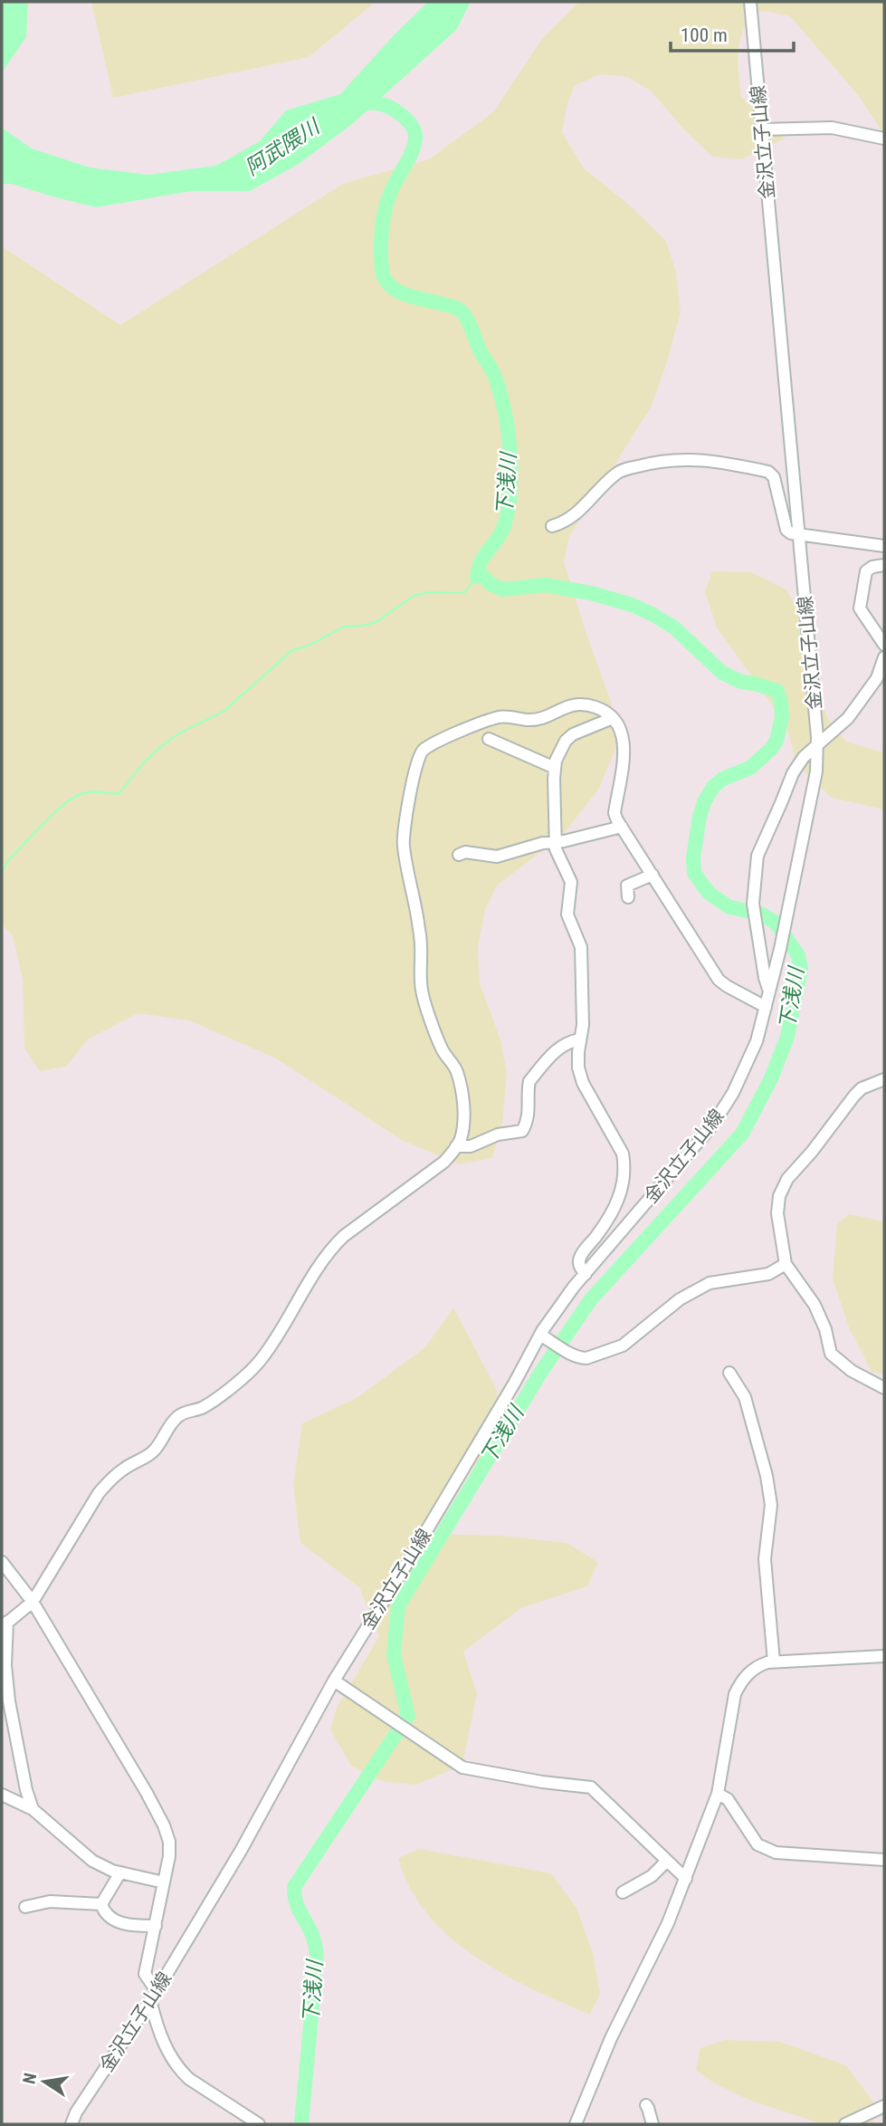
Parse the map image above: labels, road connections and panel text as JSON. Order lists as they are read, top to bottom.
{
  "streets": {
    "street": ["金沢立子山線"]
  },
  "water": ["阿武隈川", "下浅川"],
  "scale_bar": "100 m",
  "north": "left"
}
